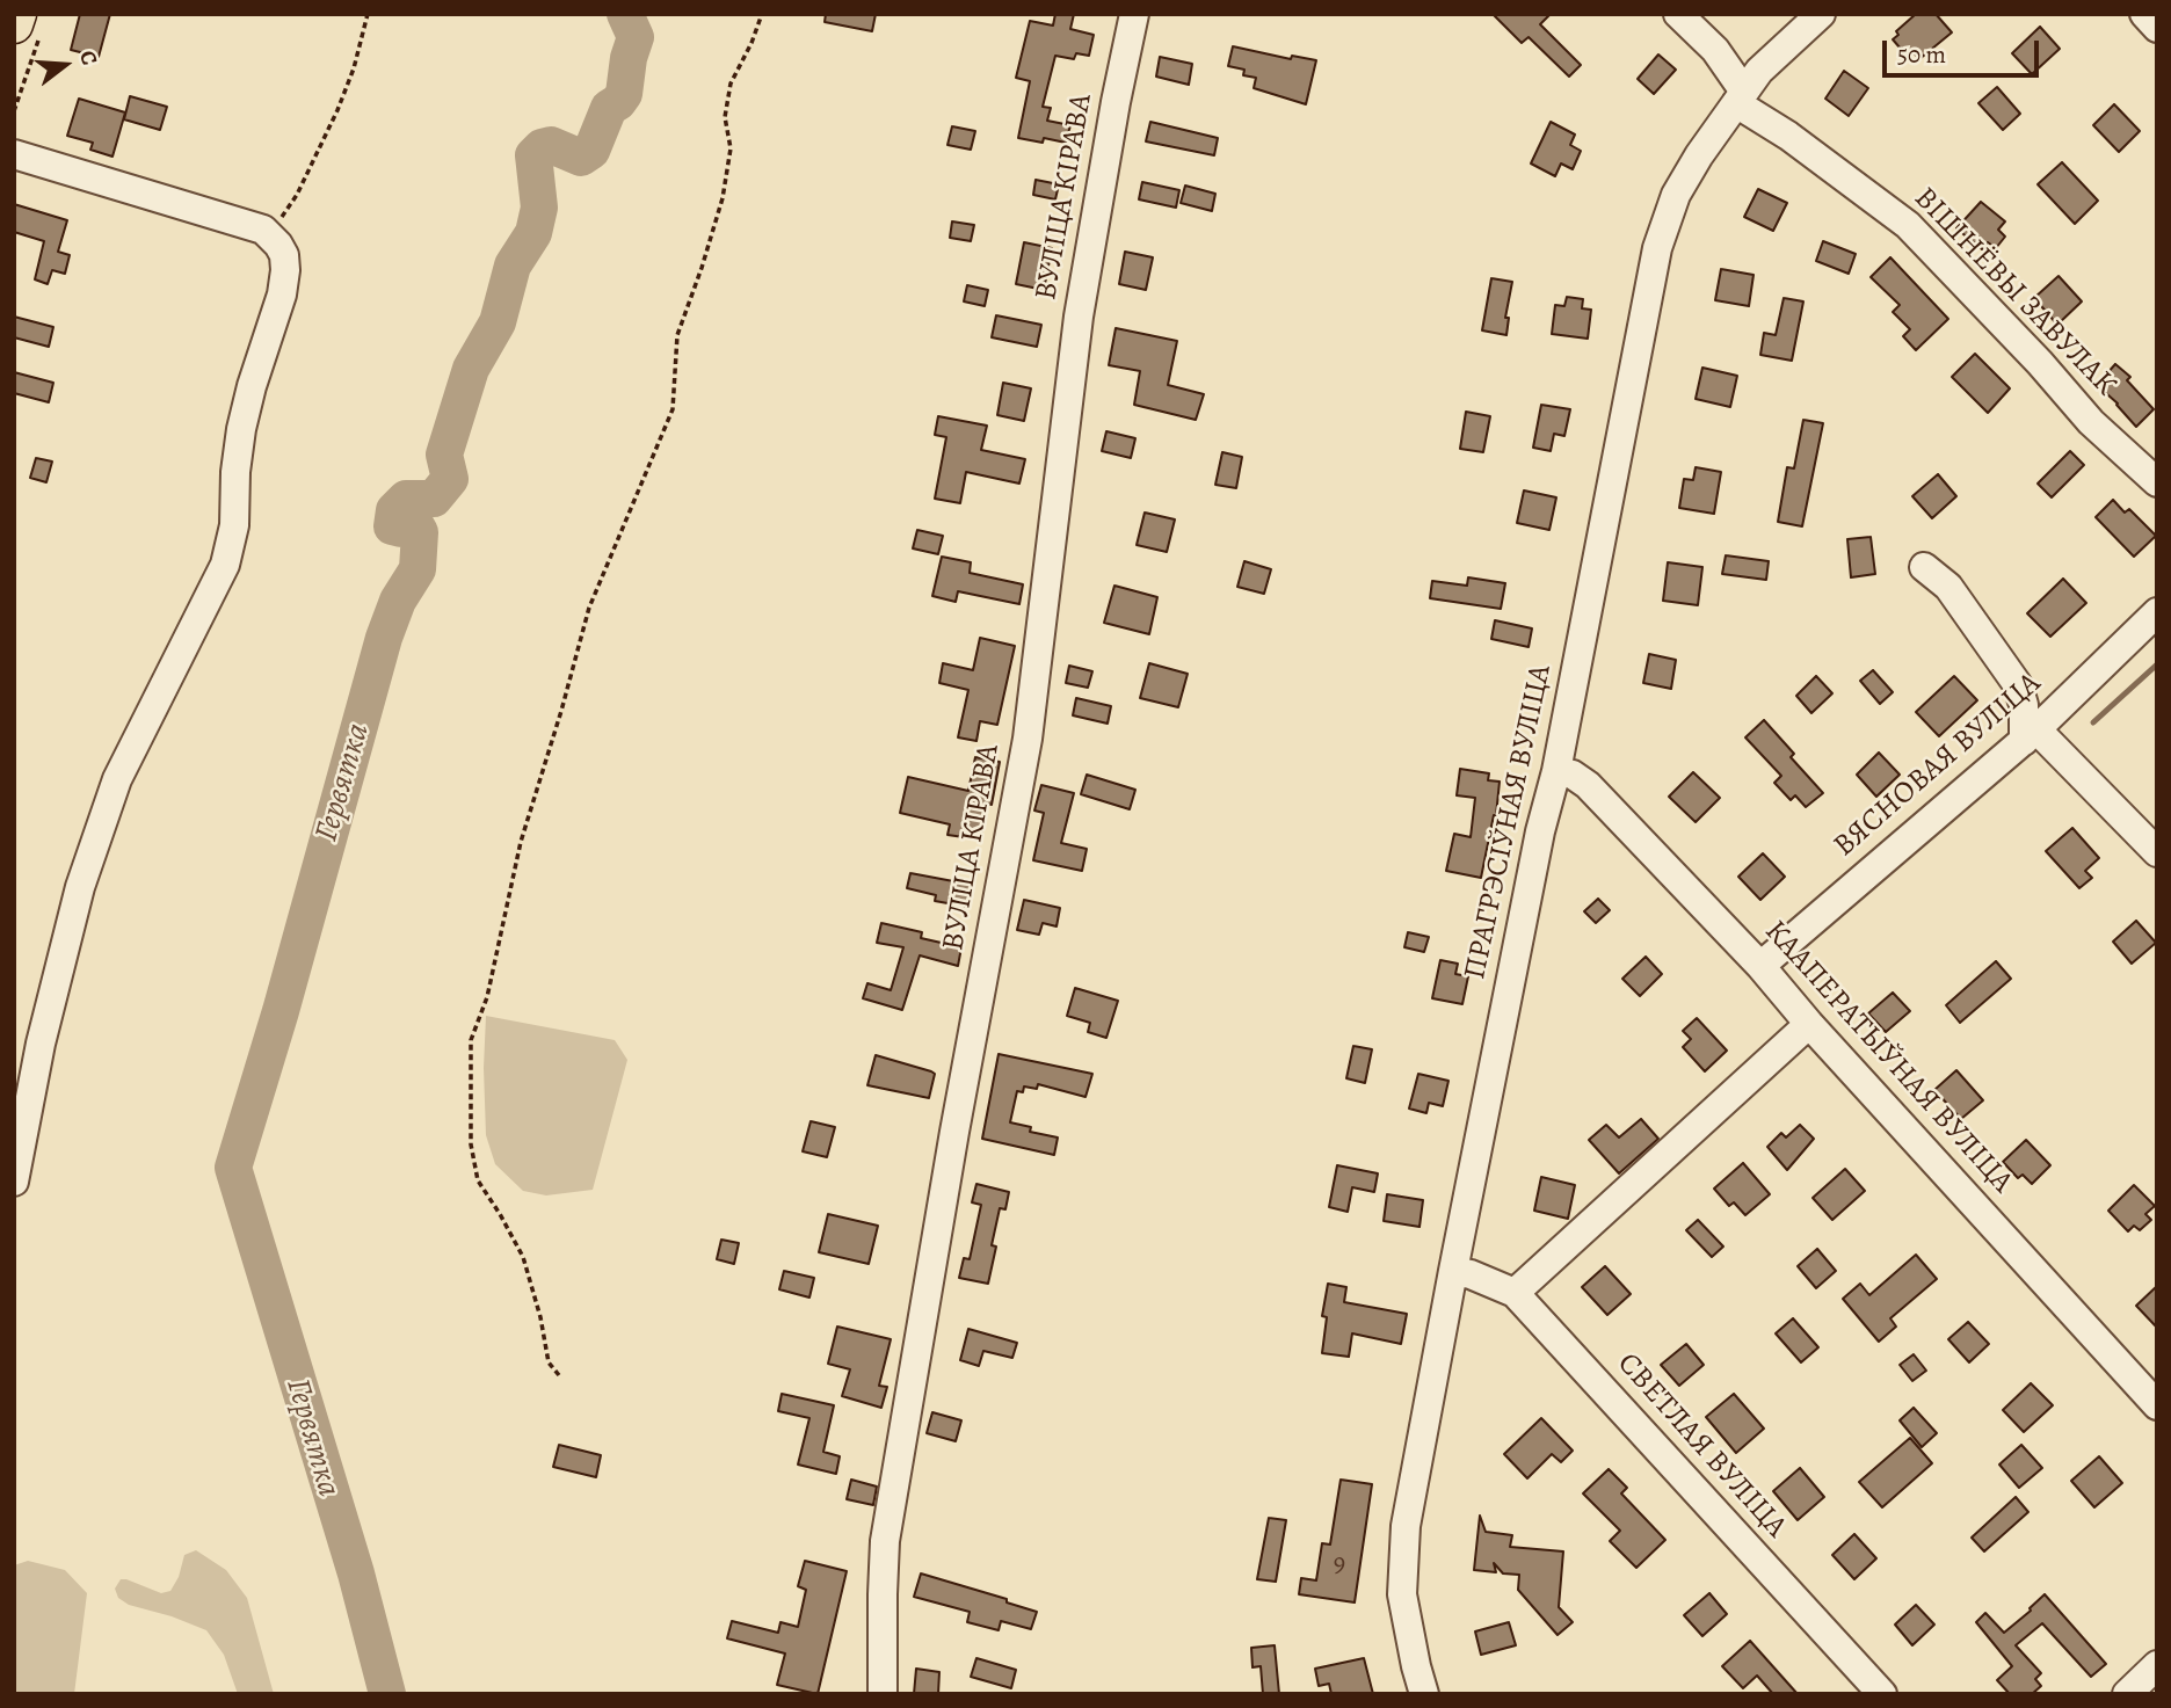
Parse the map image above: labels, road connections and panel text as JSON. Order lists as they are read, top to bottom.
{
  "streets": {
    "street": [
      "ВУЛІЦА КІРАВА",
      "ВІШНЁВЫ ЗАВУЛАК",
      "ВЯСНОВАЯ ВУЛІЦА",
      "ПРАГРЭСІЎНАЯ ВУЛІЦА",
      "КААПЕРАТЫЎНАЯ ВУЛІЦА",
      "СВЕТЛАЯ ВУЛІЦА"
    ]
  },
  "crossings": [
    ["ВІШНЁВЫ ЗАВУЛАК", "ПРАГРЭСІЎНАЯ ВУЛІЦА"],
    ["ВЯСНОВАЯ ВУЛІЦА", "КААПЕРАТЫЎНАЯ ВУЛІЦА"],
    ["ПРАГРЭСІЎНАЯ ВУЛІЦА", "КААПЕРАТЫЎНАЯ ВУЛІЦА"],
    ["ПРАГРЭСІЎНАЯ ВУЛІЦА", "СВЕТЛАЯ ВУЛІЦА"]
  ],
  "water": ["Гервятка"],
  "house_numbers": ["9"],
  "scale_bar": "50 m",
  "north": "right"
}
